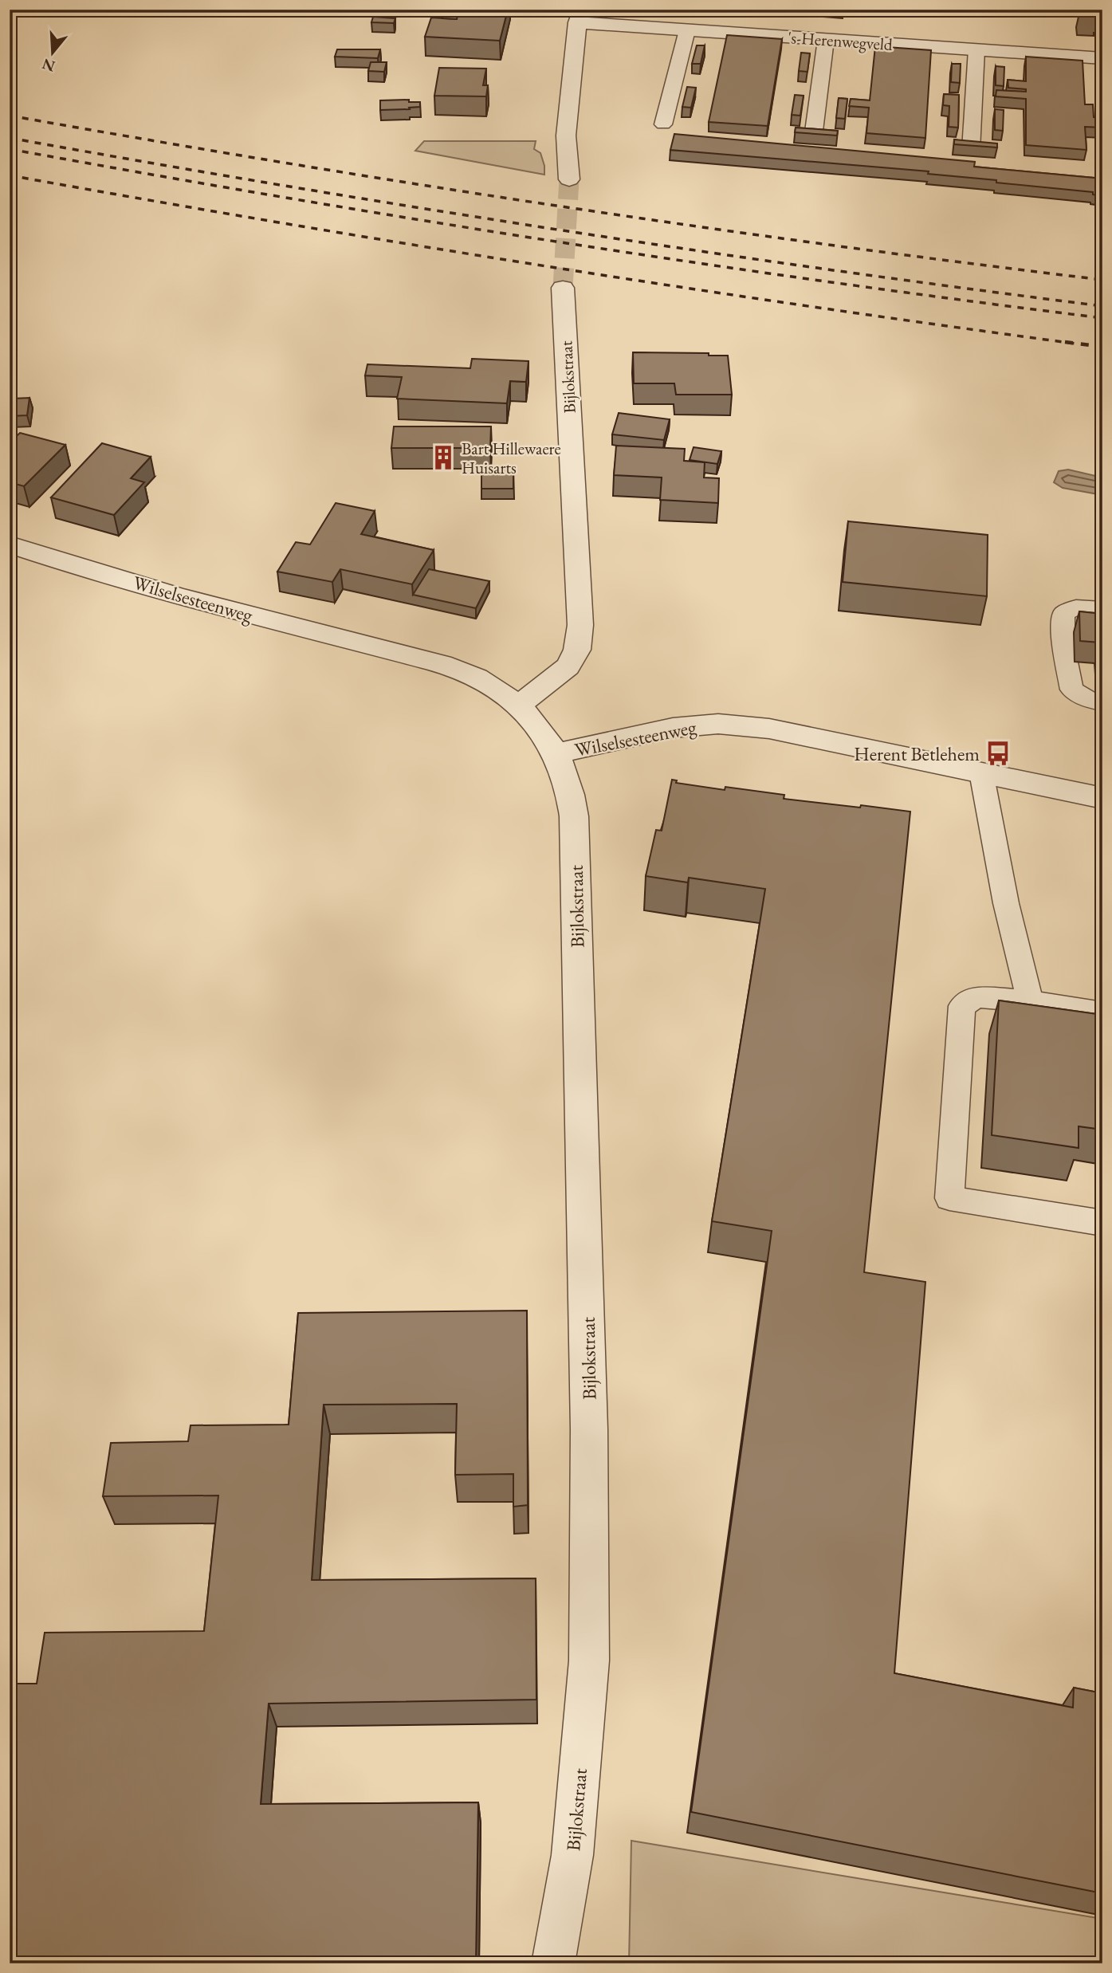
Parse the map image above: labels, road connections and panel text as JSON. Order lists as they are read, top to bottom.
{
  "streets": {
    "street": ["'s-Herenwegveld", "Bijlokstraat", "Wilselsesteenweg"]
  },
  "crossings": [
    ["Bijlokstraat", "Wilselsesteenweg"]
  ],
  "places": {
    "building": ["Bart Hillewaere Huisarts"],
    "bus stop": ["Herent Betlehem"]
  },
  "north": "bottom"
}
